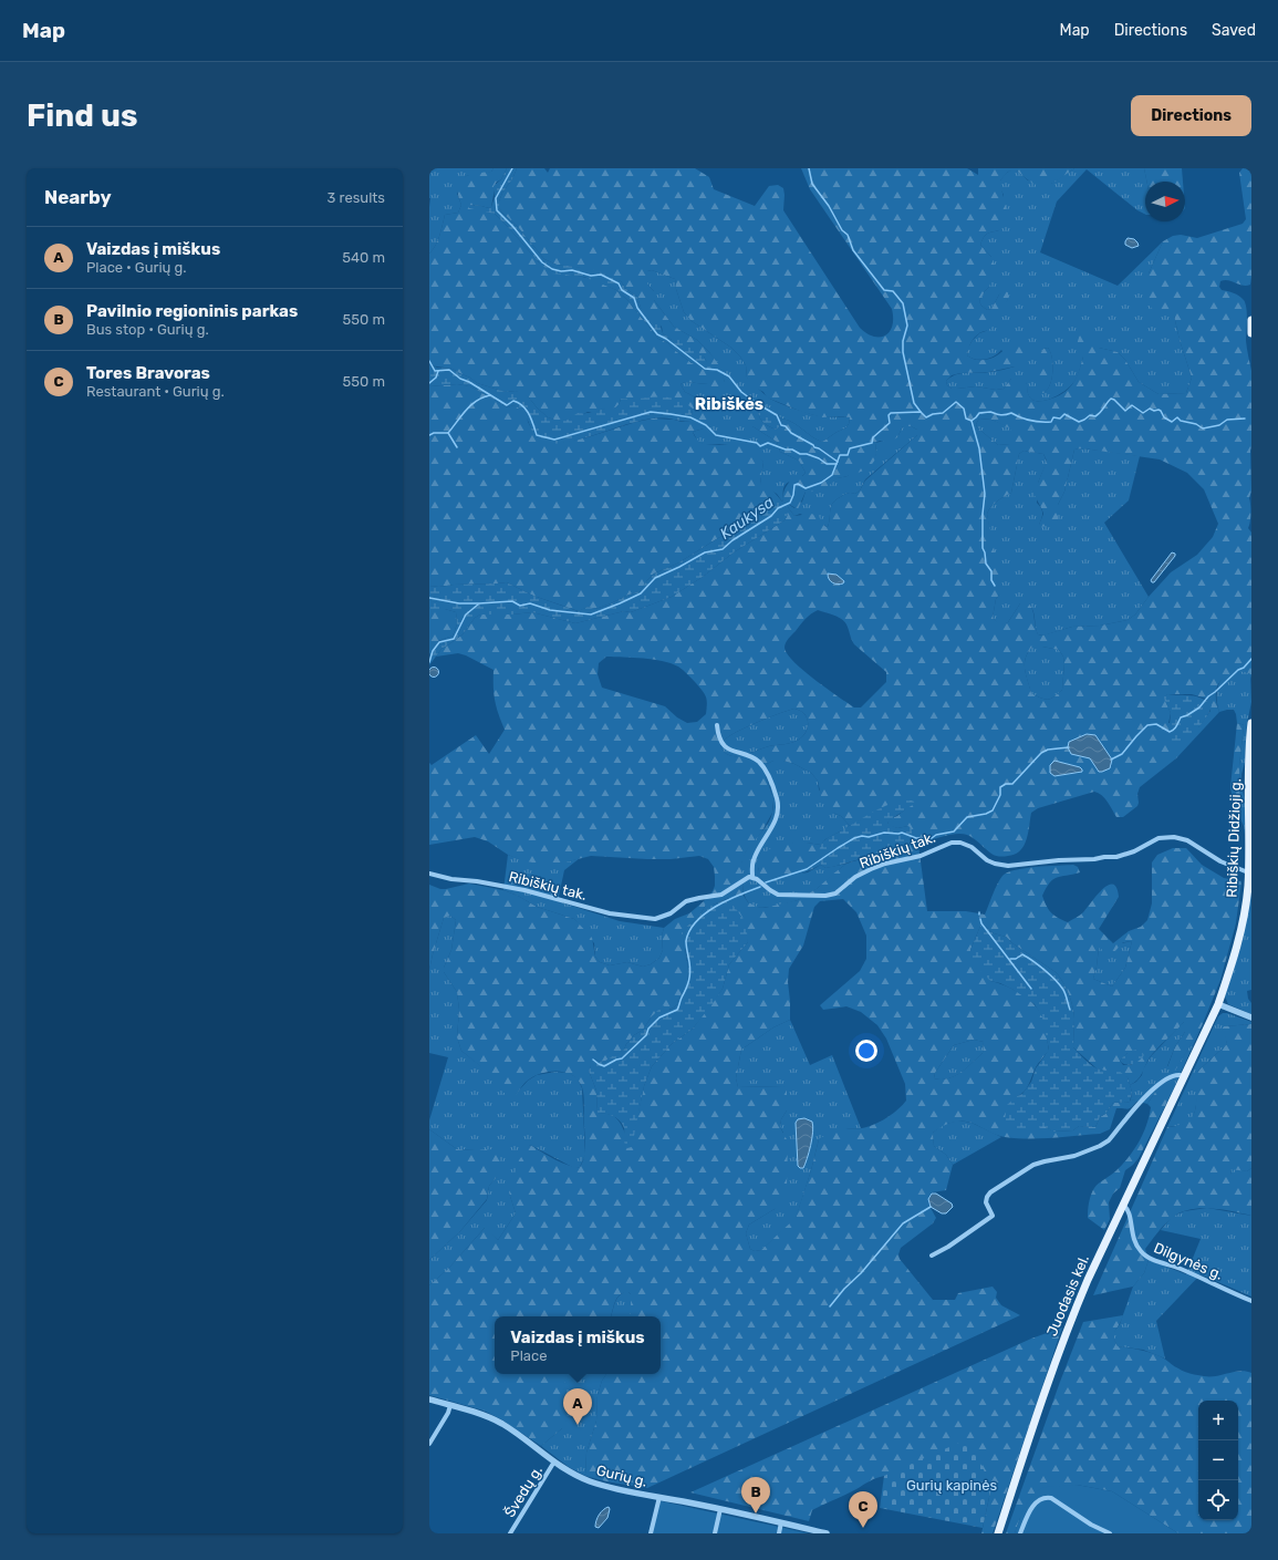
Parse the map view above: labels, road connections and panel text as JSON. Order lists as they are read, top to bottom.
{
  "streets": {
    "main road": ["Ribiškių Didžioji g.", "Juodasis kel."],
    "street": [
      "Ribiškių tak.",
      "Dilgynės g.",
      "Gurių g.",
      "Švedų g."
    ]
  },
  "crossings": [
    ["Ribiškių Didžioji g.", "Ribiškių tak."],
    ["Ribiškių Didžioji g.", "Juodasis kel."],
    ["Dilgynės g.", "Juodasis kel."],
    ["Gurių g.", "Švedų g."]
  ],
  "districts": ["Ribiškės"],
  "water": ["Kaukysa"],
  "parks": ["Gurių kapinės"],
  "north": "right",
  "page": {
    "header": "Map",
    "nav": ["Map", "Directions", "Saved"],
    "buttons": "Directions",
    "title": "Find us",
    "heading": ["Nearby", "3 results"],
    "list": [
      {
        "mark": "A",
        "name": "Vaizdas į miškus",
        "note": "Place · Gurių g.",
        "value": "540 m"
      },
      {
        "mark": "B",
        "name": "Pavilnio regioninis parkas",
        "note": "Bus stop · Gurių g.",
        "value": "550 m"
      },
      {
        "mark": "C",
        "name": "Tores Bravoras",
        "note": "Restaurant · Gurių g.",
        "value": "550 m"
      }
    ],
    "popup": ["Vaizdas į miškus", "Place"],
    "pins": ["A", "B", "C"],
    "map_buttons": ["+", "−"]
  }
}
